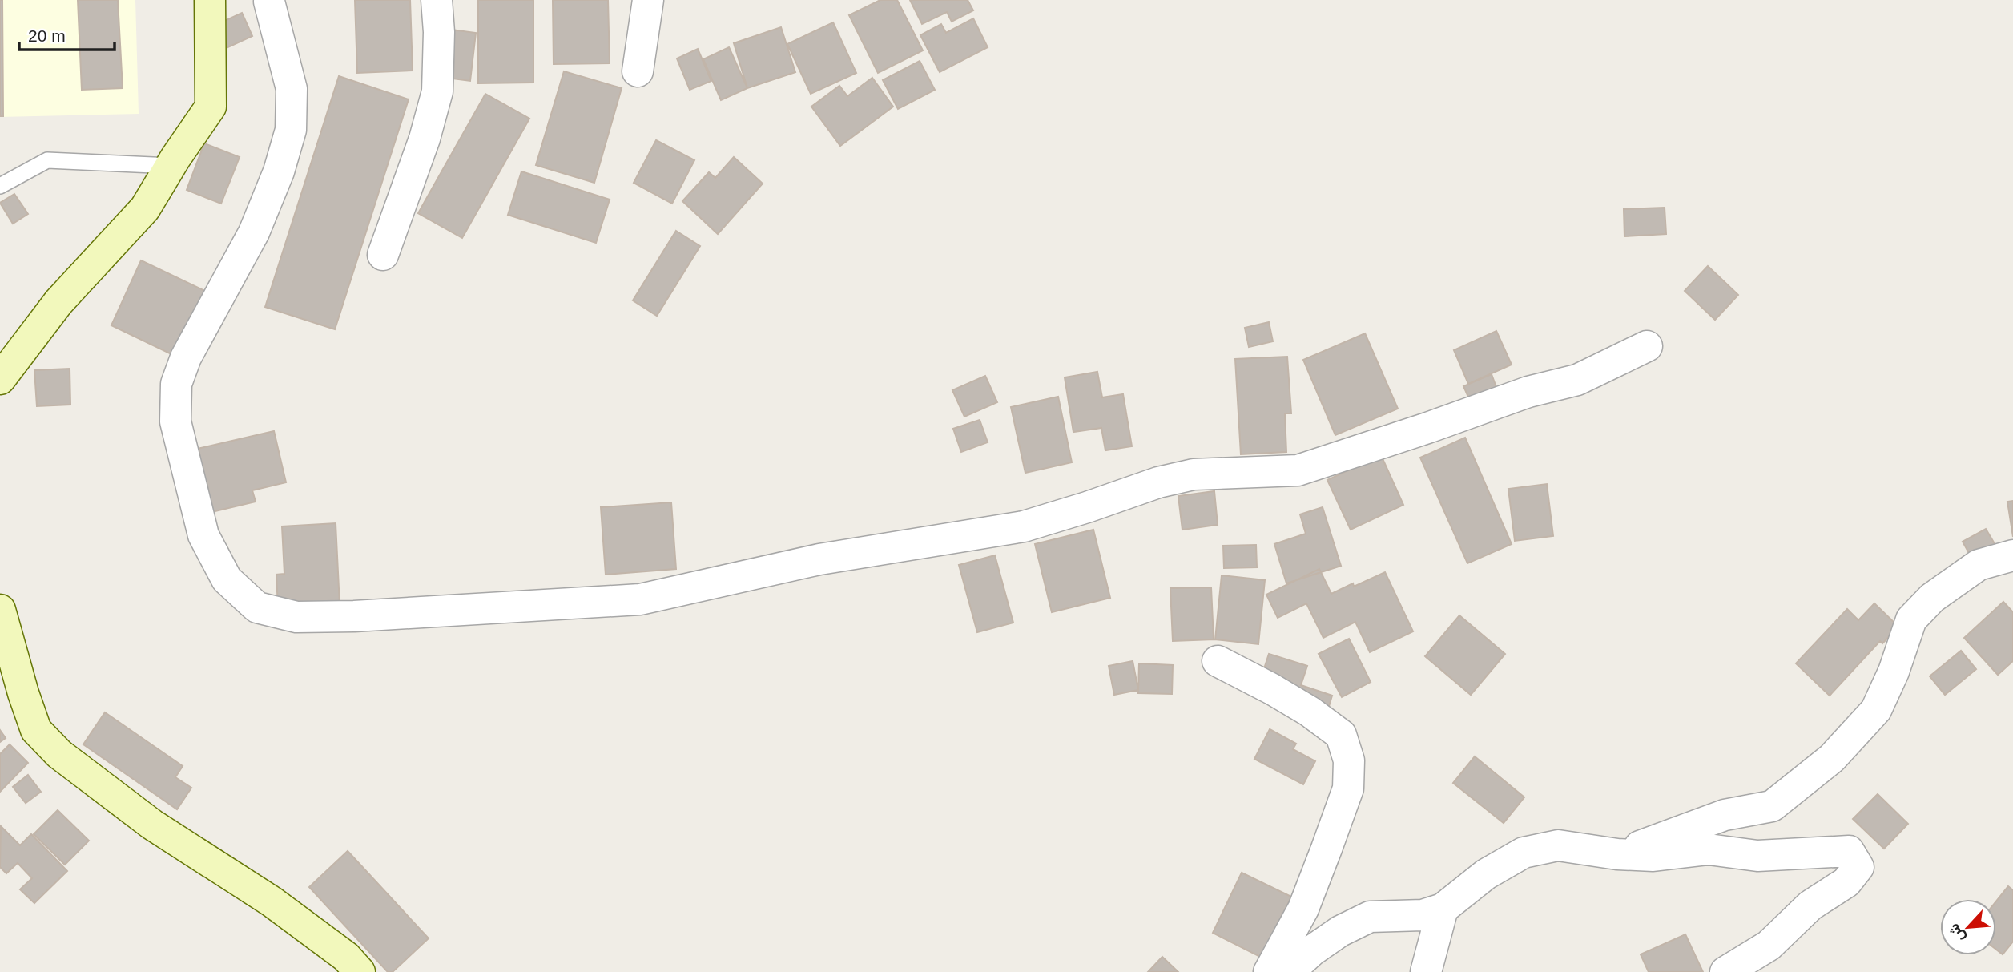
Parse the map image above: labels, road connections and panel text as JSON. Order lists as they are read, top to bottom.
{
  "scale_bar": "20 m",
  "north": "bottom left"
}
